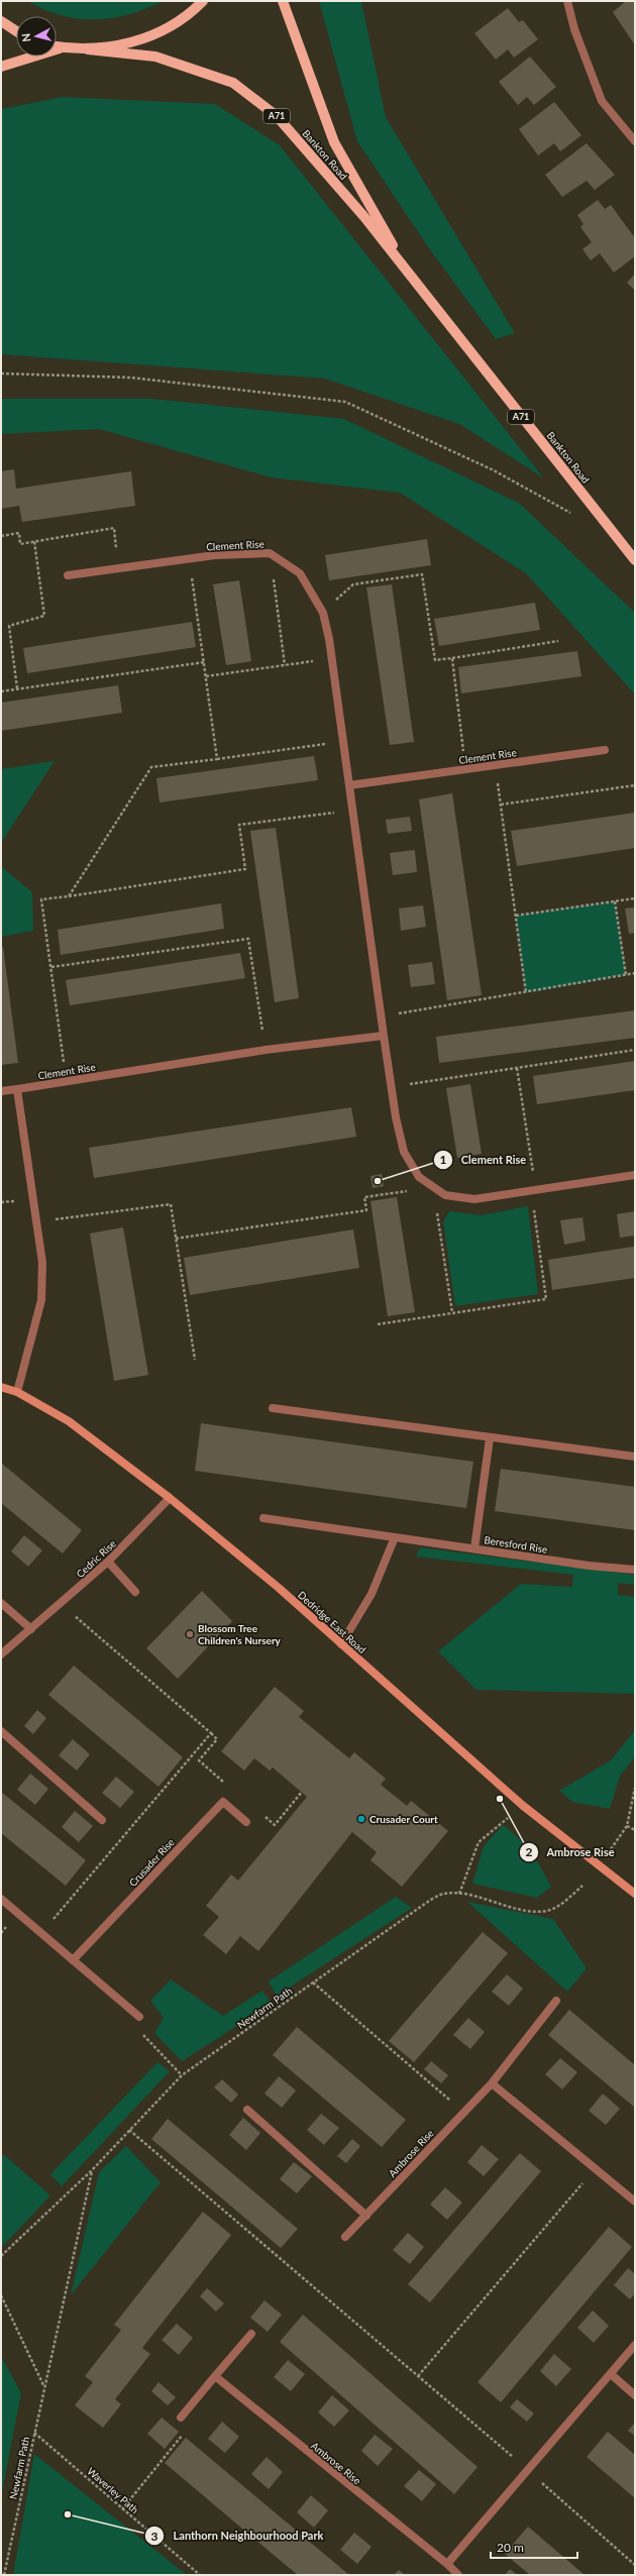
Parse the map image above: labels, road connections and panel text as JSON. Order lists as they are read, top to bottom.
{
  "streets": {
    "main road": ["A71", "Bankton Road"],
    "street": [
      "Clement Rise",
      "Beresford Rise",
      "Cedric Rise",
      "Dedridge East Road",
      "Crusader Rise",
      "Ambrose Rise"
    ],
    "path": ["Newfarm Path", "Waverley Path"]
  },
  "crossings": [
    ["A71", "Bankton Road"],
    ["Cedric Rise", "Dedridge East Road"],
    ["Newfarm Path", "Waverley Path"]
  ],
  "places": [
    "Clement Rise",
    "Blossom Tree Children's Nursery",
    "Ambrose Rise",
    "Crusader Court",
    "Lanthorn Neighbourhood Park"
  ],
  "scale_bar": "20 m",
  "north": "left"
}
